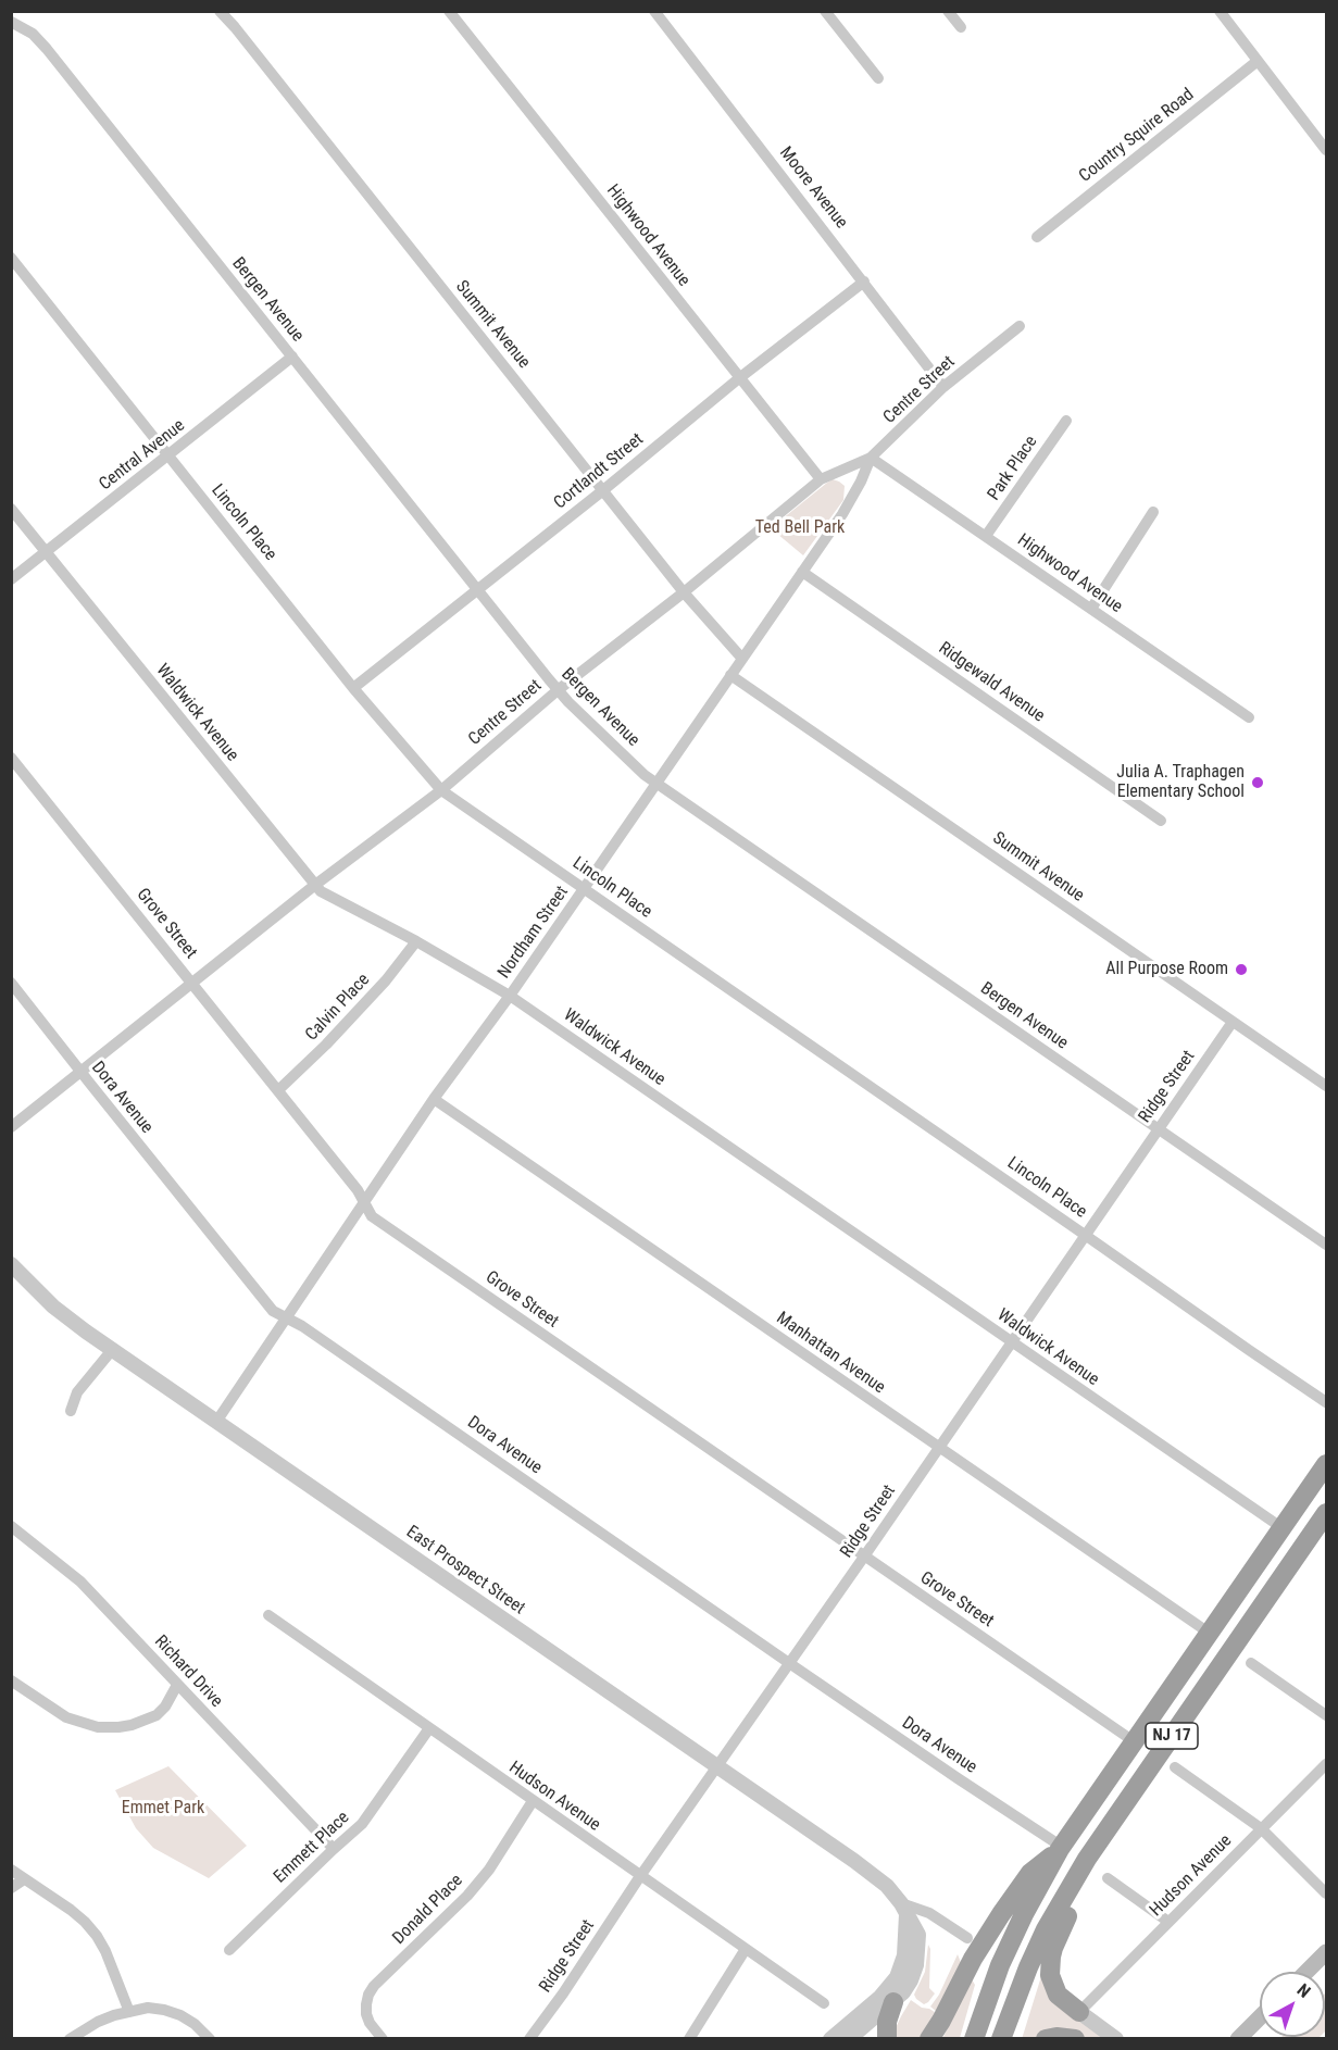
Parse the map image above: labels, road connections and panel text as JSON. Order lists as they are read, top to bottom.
{
  "streets": {
    "highway": ["NJ 17"],
    "street": [
      "Country Squire Road",
      "Moore Avenue",
      "Highwood Avenue",
      "Bergen Avenue",
      "Summit Avenue",
      "Centre Street",
      "Central Avenue",
      "Park Place",
      "Cortlandt Street",
      "Lincoln Place",
      "Ridgewald Avenue",
      "Waldwick Avenue",
      "Grove Street",
      "Nordham Street",
      "Calvin Place",
      "Ridge Street",
      "Dora Avenue",
      "Manhattan Avenue",
      "East Prospect Street",
      "Richard Drive",
      "Hudson Avenue",
      "Emmett Place",
      "Donald Place"
    ]
  },
  "crossings": [
    ["Moore Avenue", "Centre Street"],
    ["Moore Avenue", "Cortlandt Street"],
    ["Highwood Avenue", "Centre Street"],
    ["Highwood Avenue", "Park Place"],
    ["Highwood Avenue", "Cortlandt Street"],
    ["Highwood Avenue", "Nordham Street"],
    ["Bergen Avenue", "Centre Street"],
    ["Bergen Avenue", "Central Avenue"],
    ["Bergen Avenue", "Cortlandt Street"],
    ["Bergen Avenue", "Nordham Street"],
    ["Bergen Avenue", "Ridge Street"],
    ["Summit Avenue", "Centre Street"],
    ["Summit Avenue", "Cortlandt Street"],
    ["Summit Avenue", "Nordham Street"],
    ["Summit Avenue", "Ridge Street"],
    ["Centre Street", "Lincoln Place"],
    ["Centre Street", "Waldwick Avenue"],
    ["Centre Street", "Grove Street"],
    ["Centre Street", "Nordham Street"],
    ["Centre Street", "Dora Avenue"],
    ["Central Avenue", "Lincoln Place"],
    ["Central Avenue", "Waldwick Avenue"],
    ["Cortlandt Street", "Lincoln Place"],
    ["Lincoln Place", "Nordham Street"],
    ["Lincoln Place", "Ridge Street"],
    ["Ridgewald Avenue", "Nordham Street"],
    ["Waldwick Avenue", "Nordham Street"],
    ["Waldwick Avenue", "Calvin Place"],
    ["Waldwick Avenue", "Ridge Street"],
    ["Waldwick Avenue", "NJ 17"],
    ["Grove Street", "Nordham Street"],
    ["Grove Street", "Calvin Place"],
    ["Grove Street", "Ridge Street"],
    ["Grove Street", "NJ 17"],
    ["Nordham Street", "Dora Avenue"],
    ["Nordham Street", "Manhattan Avenue"],
    ["Nordham Street", "East Prospect Street"],
    ["Ridge Street", "Dora Avenue"],
    ["Ridge Street", "Manhattan Avenue"],
    ["Ridge Street", "East Prospect Street"],
    ["Ridge Street", "Hudson Avenue"],
    ["Dora Avenue", "NJ 17"],
    ["Manhattan Avenue", "NJ 17"],
    ["Richard Drive", "Emmett Place"],
    ["Hudson Avenue", "Emmett Place"],
    ["Hudson Avenue", "Donald Place"]
  ],
  "parks": ["Ted Bell Park", "Emmet Park"],
  "places": ["Julia A. Traphagen Elementary School", "All Purpose Room"],
  "north": "top right"
}
